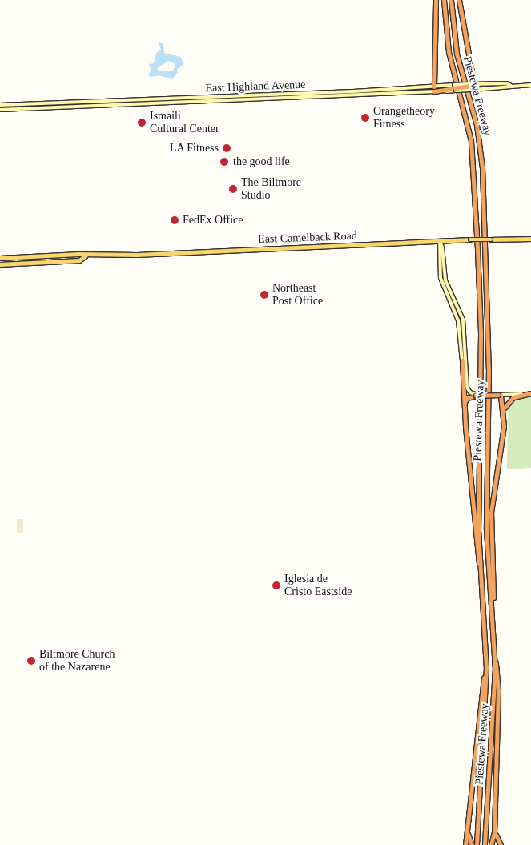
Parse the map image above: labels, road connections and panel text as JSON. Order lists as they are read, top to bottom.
{
  "streets": {
    "highway": ["Piestewa Freeway"],
    "main road": ["East Highland Avenue", "East Camelback Road"]
  },
  "places": [
    "Orangetheory Fitness",
    "Ismaili Cultural Center",
    "LA Fitness",
    "the good life",
    "The Biltmore Studio",
    "FedEx Office",
    "Northeast Post Office",
    "Iglesia de Cristo Eastside",
    "Biltmore Church of the Nazarene"
  ]
}
